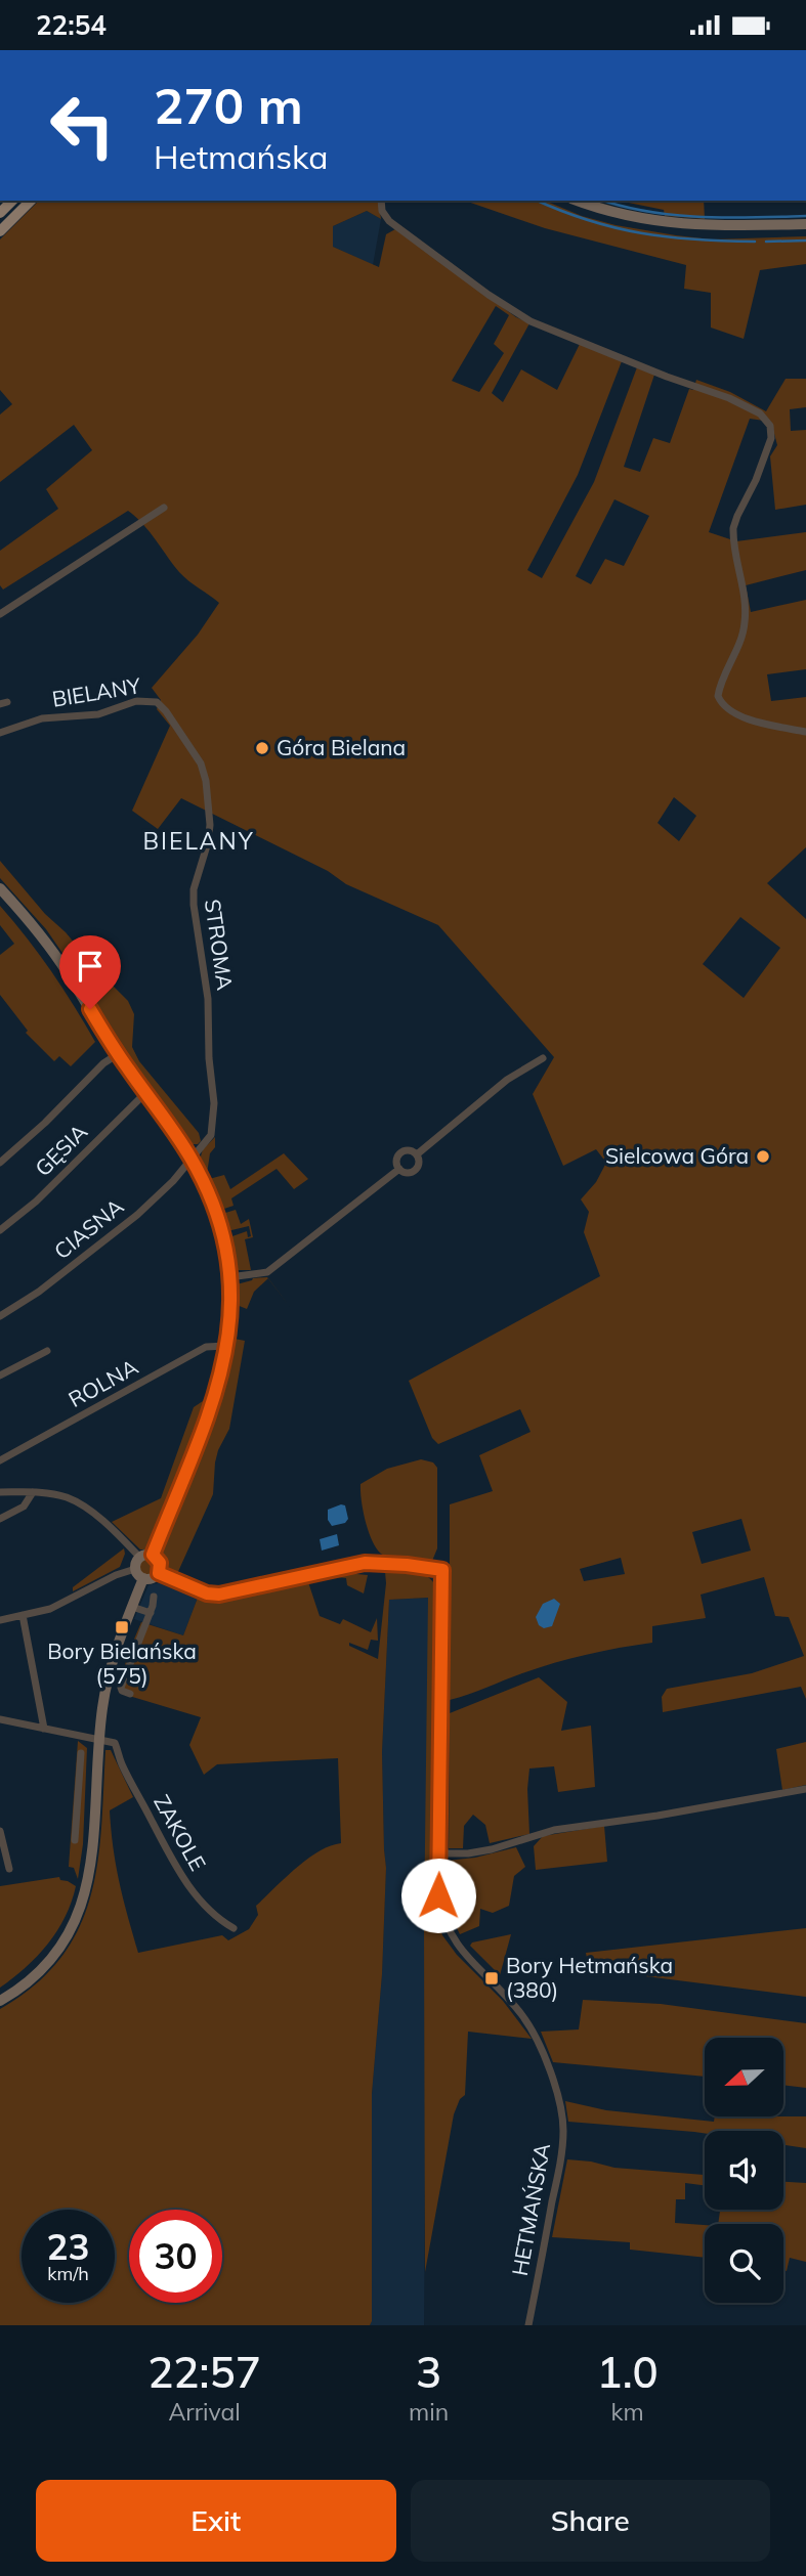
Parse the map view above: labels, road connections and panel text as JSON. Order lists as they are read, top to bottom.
{
  "streets": {
    "street": [
      "BIELANY",
      "STROMA",
      "GĘSIA",
      "CIASNA",
      "ROLNA",
      "ZAKOLE",
      "HETMAŃSKA"
    ]
  },
  "crossings": [
    ["BIELANY", "STROMA"],
    ["STROMA", "CIASNA"]
  ],
  "districts": ["BIELANY"],
  "places": {
    "other": ["Góra Bielana", "Sielcowa Góra"],
    "transit": ["Bory Bielańska (575)", "Bory Hetmańska (380)"]
  },
  "north": "left",
  "page": {
    "status": "22:54",
    "turn": ["270 m", "Hetmańska"],
    "speed": "23 km/h",
    "limit": "30",
    "eta": [
      "22:57",
      "Arrival",
      "3",
      "min",
      "1.0",
      "km"
    ],
    "buttons": ["Exit", "Share"]
  }
}
